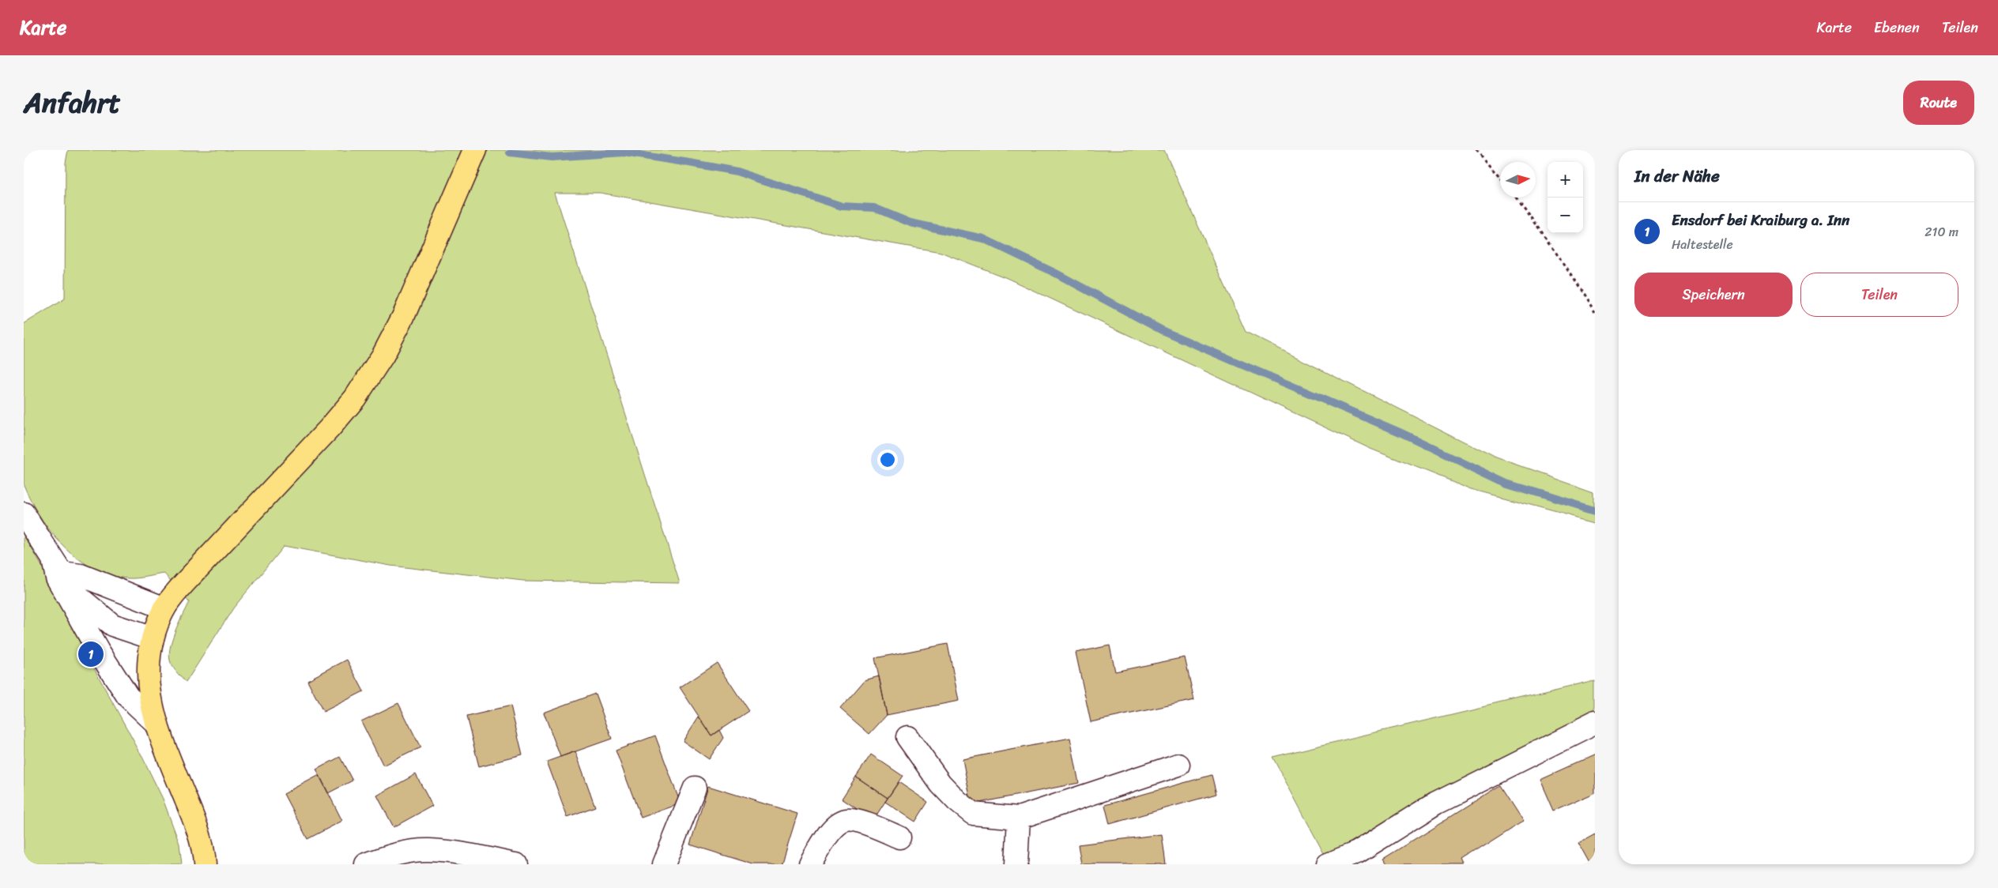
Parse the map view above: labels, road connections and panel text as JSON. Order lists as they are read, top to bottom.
{
  "north": "right",
  "page": {
    "header": "Karte",
    "nav": ["Karte", "Ebenen", "Teilen"],
    "title": "Anfahrt",
    "buttons": [
      "Route",
      ["Speichern", "Teilen"]
    ],
    "heading": "In der Nähe",
    "map_buttons": ["+", "−"],
    "list": [
      {
        "mark": "1",
        "name": "Ensdorf bei Kraiburg a. Inn",
        "note": "Haltestelle",
        "value": "210 m"
      }
    ],
    "pins": "1"
  }
}
